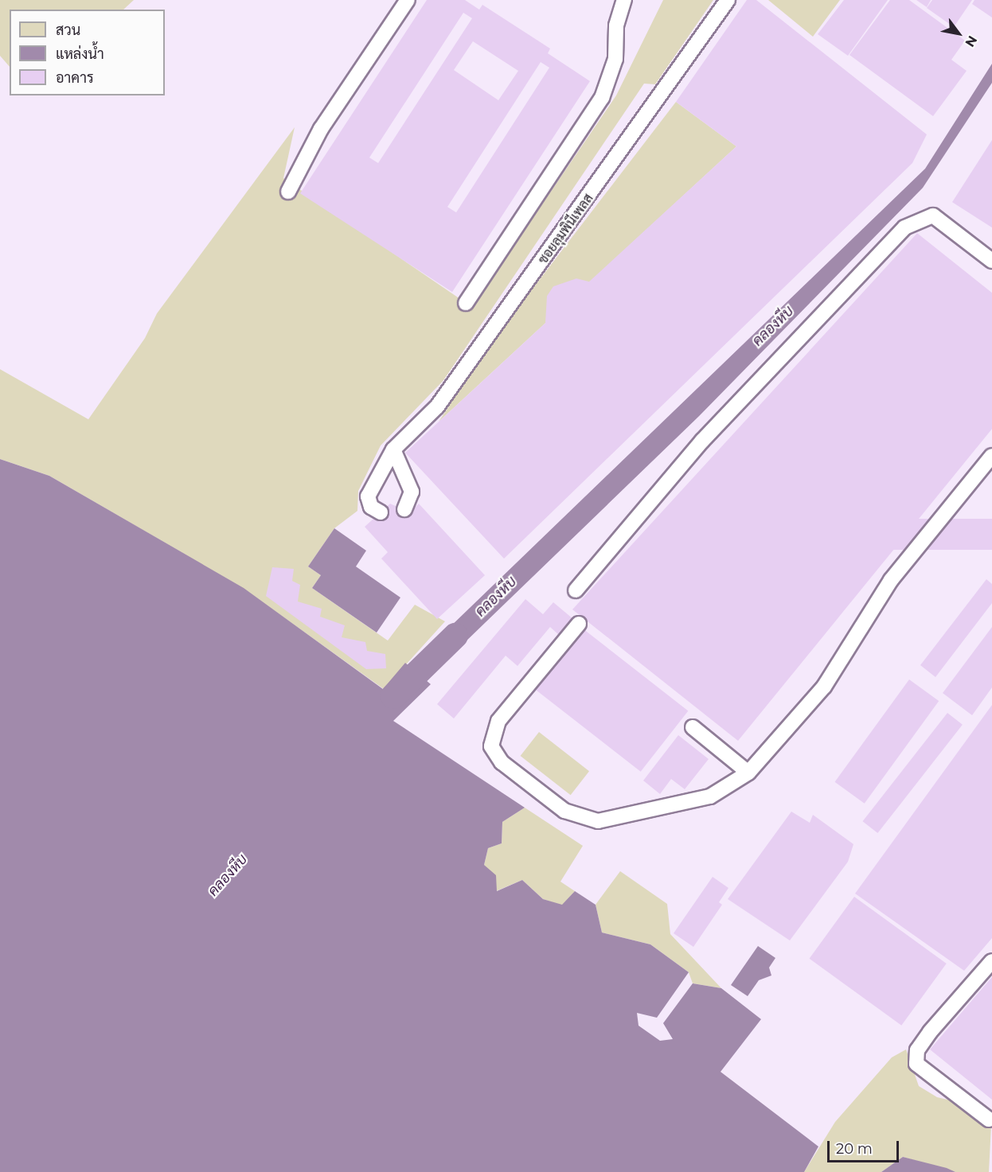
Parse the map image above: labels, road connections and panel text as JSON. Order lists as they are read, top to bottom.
{
  "streets": {
    "lane": ["ซอยลุมพินีเพลส"]
  },
  "water": ["คลองหีบ"],
  "legend": ["สวน", "แหล่งน้ำ", "อาคาร"],
  "scale_bar": "20 m",
  "north": "bottom right"
}
